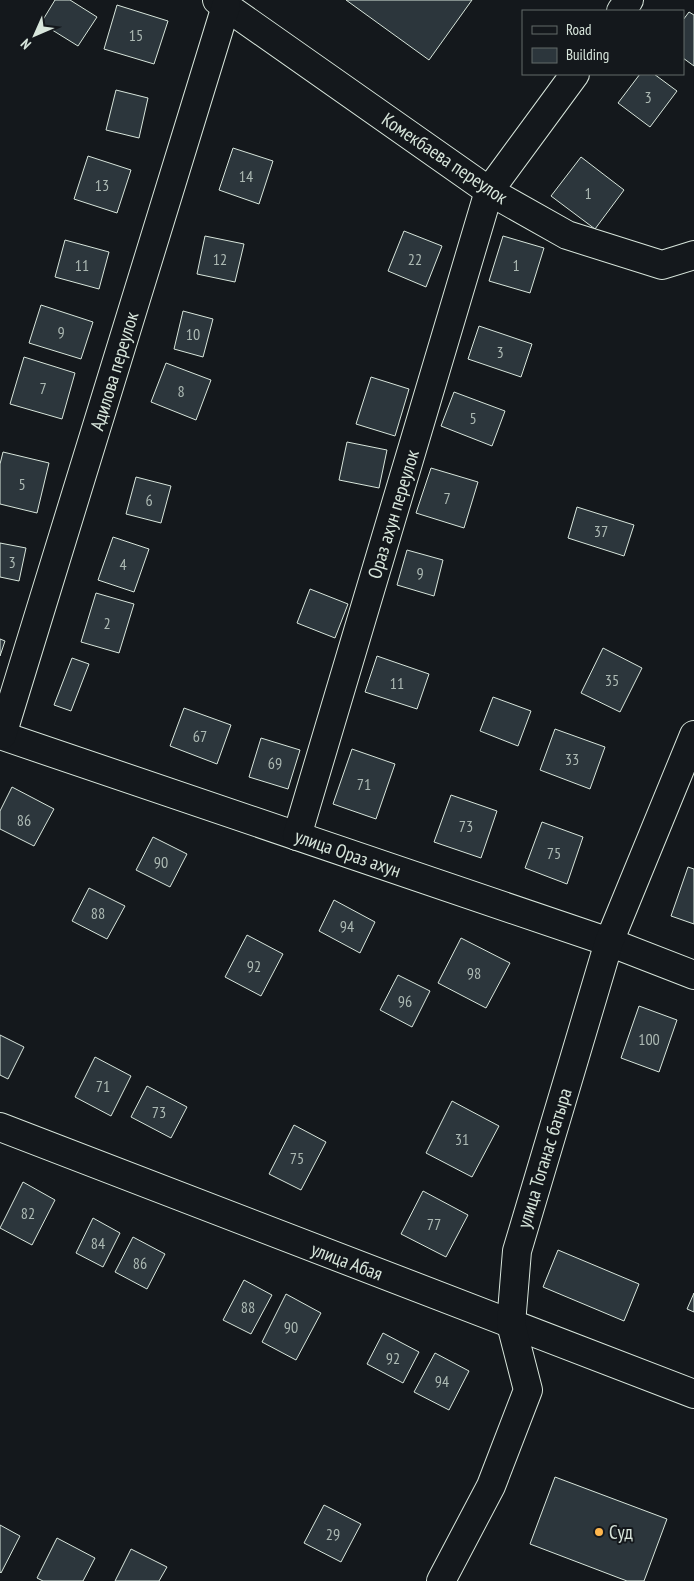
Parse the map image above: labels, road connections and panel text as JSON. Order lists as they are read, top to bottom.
{
  "streets": {
    "street": [
      "Комекбаева переулок",
      "Адилова переулок",
      "Ораз ахун переулок",
      "улица Ораз ахун",
      "улица Тоганас батыра",
      "улица Абая"
    ]
  },
  "crossings": [
    ["Комекбаева переулок", "Адилова переулок"],
    ["Комекбаева переулок", "Ораз ахун переулок"],
    ["Адилова переулок", "улица Ораз ахун"],
    ["Ораз ахун переулок", "улица Ораз ахун"],
    ["улица Ораз ахун", "улица Тоганас батыра"],
    ["улица Тоганас батыра", "улица Абая"]
  ],
  "places": ["Суд"],
  "house_numbers": [
    "15",
    "3",
    "14",
    "13",
    "1",
    "12",
    "22",
    "11",
    "1",
    "9",
    "10",
    "3",
    "7",
    "8",
    "5",
    "5",
    "7",
    "6",
    "37",
    "3",
    "4",
    "9",
    "2",
    "35",
    "11",
    "67",
    "33",
    "69",
    "71",
    "86",
    "73",
    "75",
    "90",
    "88",
    "94",
    "92",
    "98",
    "96",
    "100",
    "71",
    "73",
    "31",
    "75",
    "82",
    "77",
    "84",
    "86",
    "88",
    "90",
    "92",
    "94",
    "29"
  ],
  "legend": ["Road", "Building"],
  "north": "bottom left"
}
